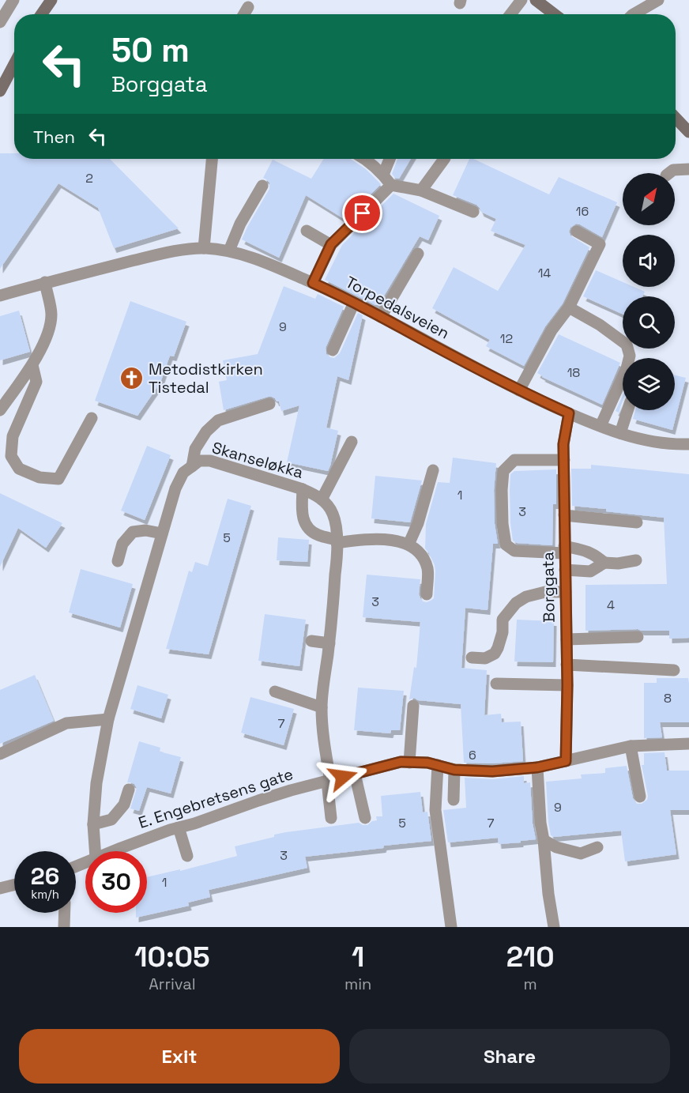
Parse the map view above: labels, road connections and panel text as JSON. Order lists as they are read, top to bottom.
{
  "streets": {
    "street": [
      "Torpedalsveien",
      "Skanseløkka",
      "Borggata",
      "E. Engebretsens gate"
    ]
  },
  "crossings": [
    ["Torpedalsveien", "Borggata"],
    ["Skanseløkka", "E. Engebretsens gate"],
    ["Borggata", "E. Engebretsens gate"]
  ],
  "places": {
    "church": ["Metodistkirken Tistedal"]
  },
  "house_numbers": [
    "2",
    "16",
    "14",
    "9",
    "12",
    "18",
    "1",
    "3",
    "5",
    "3",
    "4",
    "8",
    "7",
    "6",
    "9",
    "5",
    "7",
    "3",
    "1"
  ],
  "north": "top right",
  "page": {
    "turn": ["50 m", "Borggata"],
    "then": "Then",
    "speed": "26 km/h",
    "limit": "30",
    "eta": [
      "10:05",
      "Arrival",
      "1",
      "min",
      "210",
      "m"
    ],
    "buttons": ["Exit", "Share"]
  }
}
